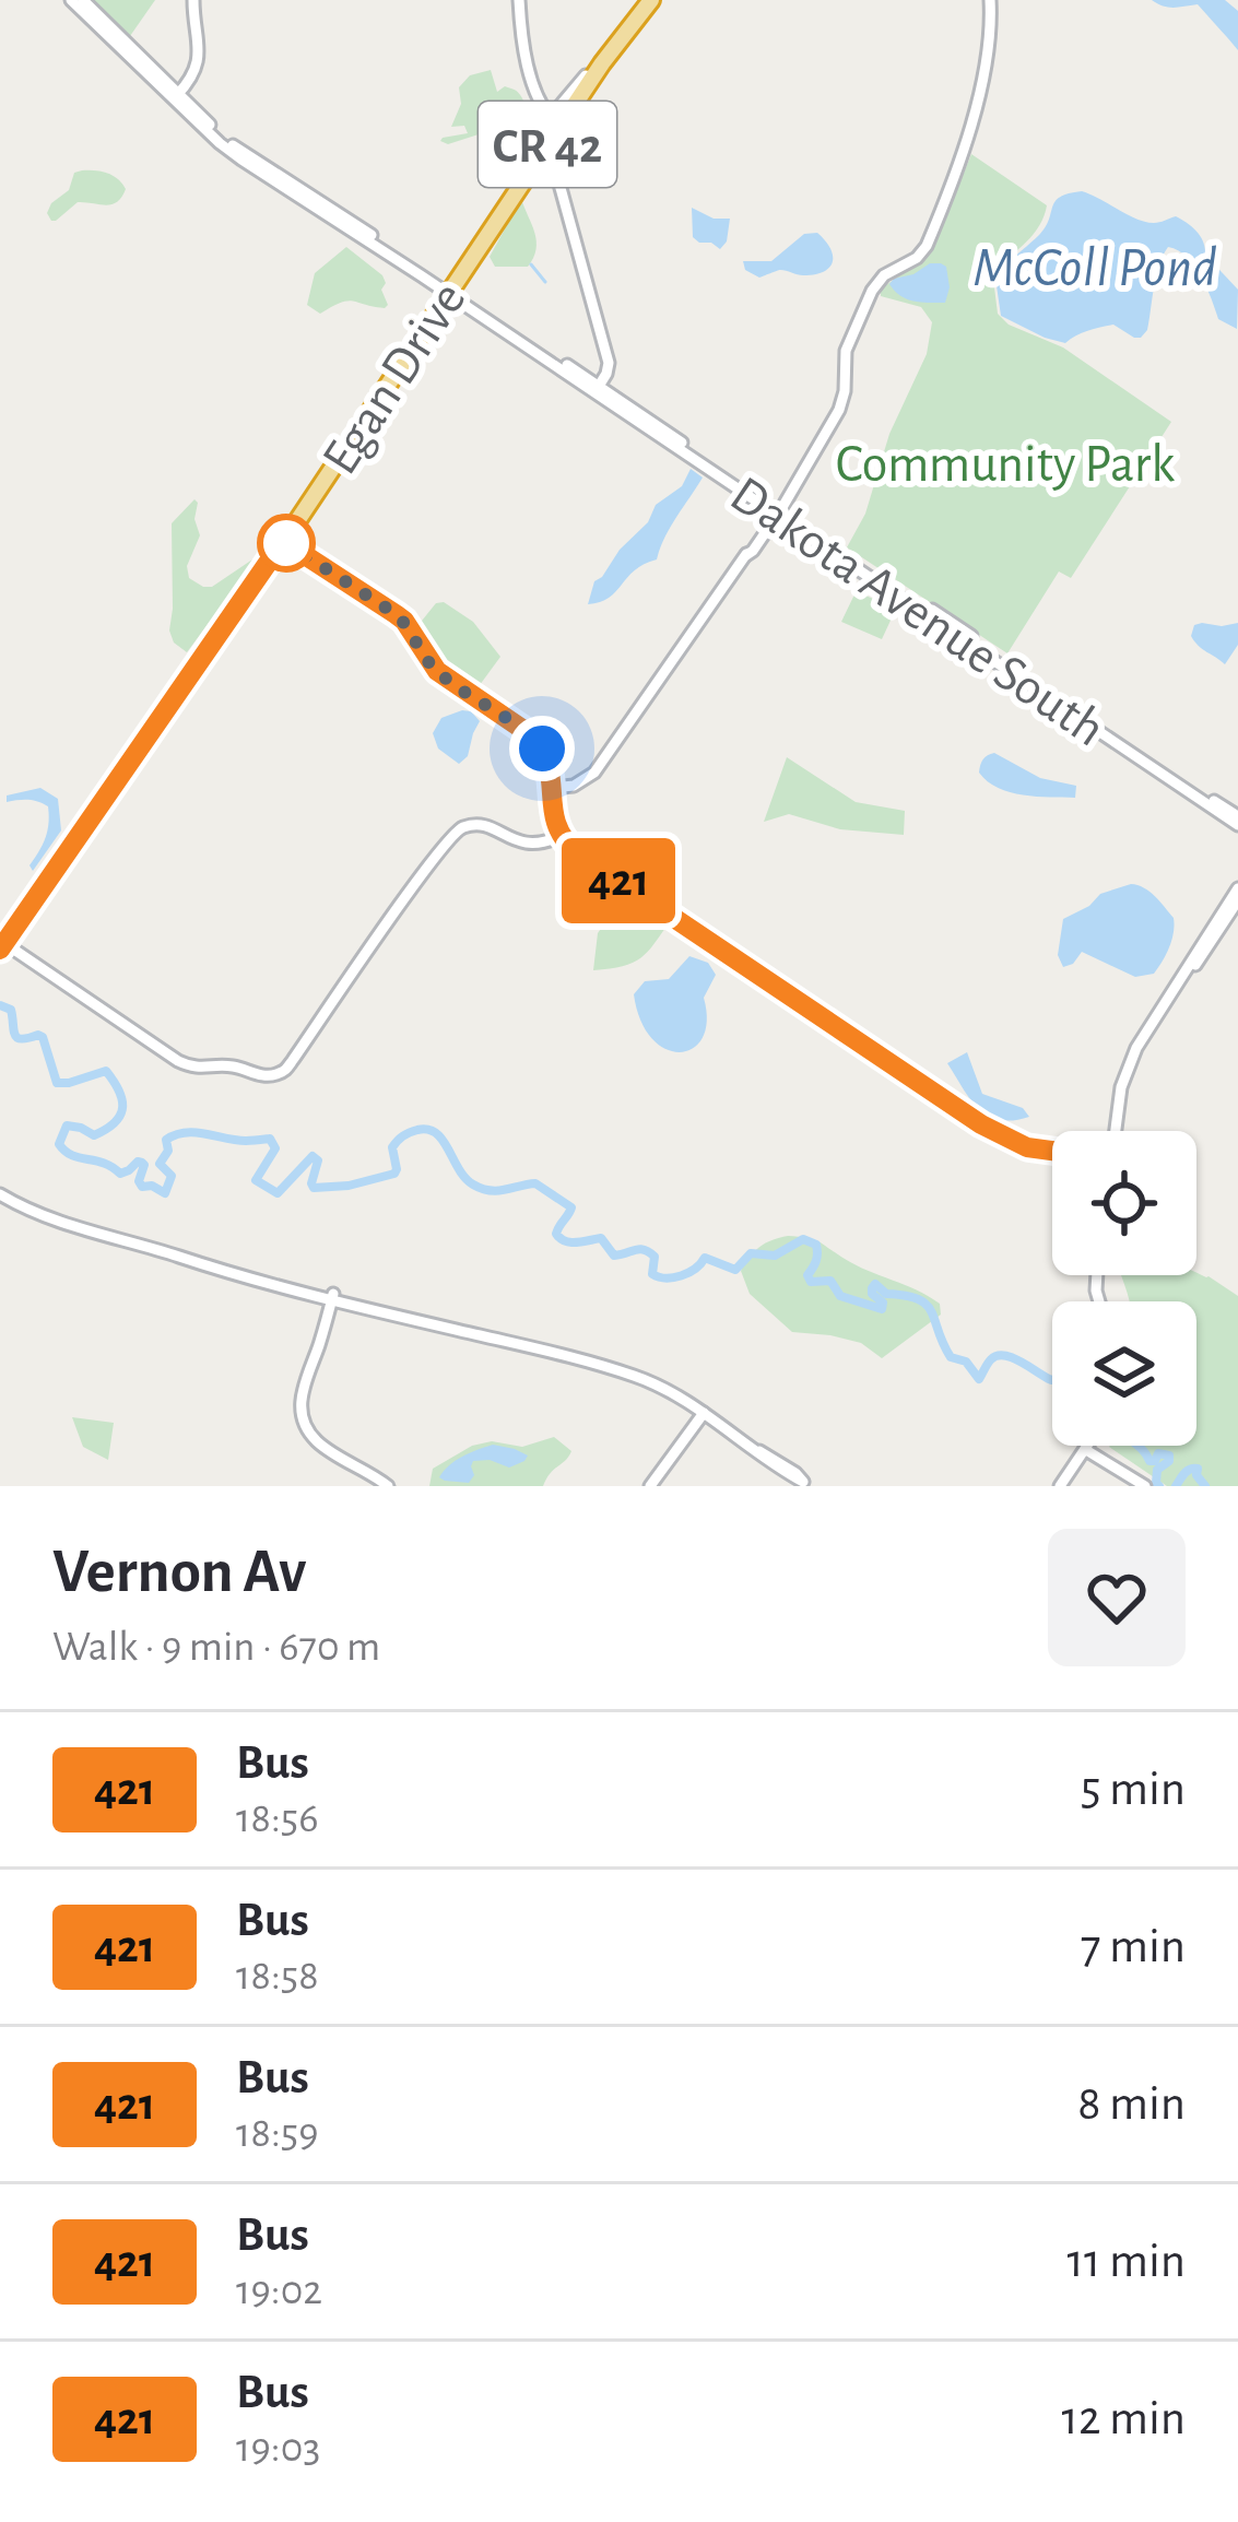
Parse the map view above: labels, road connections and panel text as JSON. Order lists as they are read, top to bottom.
{
  "streets": {
    "highway": ["CR 42", "Egan Drive"],
    "street": ["Dakota Avenue South"]
  },
  "water": ["McColl Pond"],
  "parks": ["Community Park"],
  "lines": ["bus line 421"],
  "page": {
    "on_map": "421",
    "heading": ["Vernon Av", "Walk · 9 min · 670 m"],
    "list": [
      {
        "mark": "421",
        "name": "Bus",
        "note": "18:56",
        "value": "5 min"
      },
      {
        "mark": "421",
        "name": "Bus",
        "note": "18:58",
        "value": "7 min"
      },
      {
        "mark": "421",
        "name": "Bus",
        "note": "18:59",
        "value": "8 min"
      },
      {
        "mark": "421",
        "name": "Bus",
        "note": "19:02",
        "value": "11 min"
      },
      {
        "mark": "421",
        "name": "Bus",
        "note": "19:03",
        "value": "12 min"
      }
    ]
  }
}
